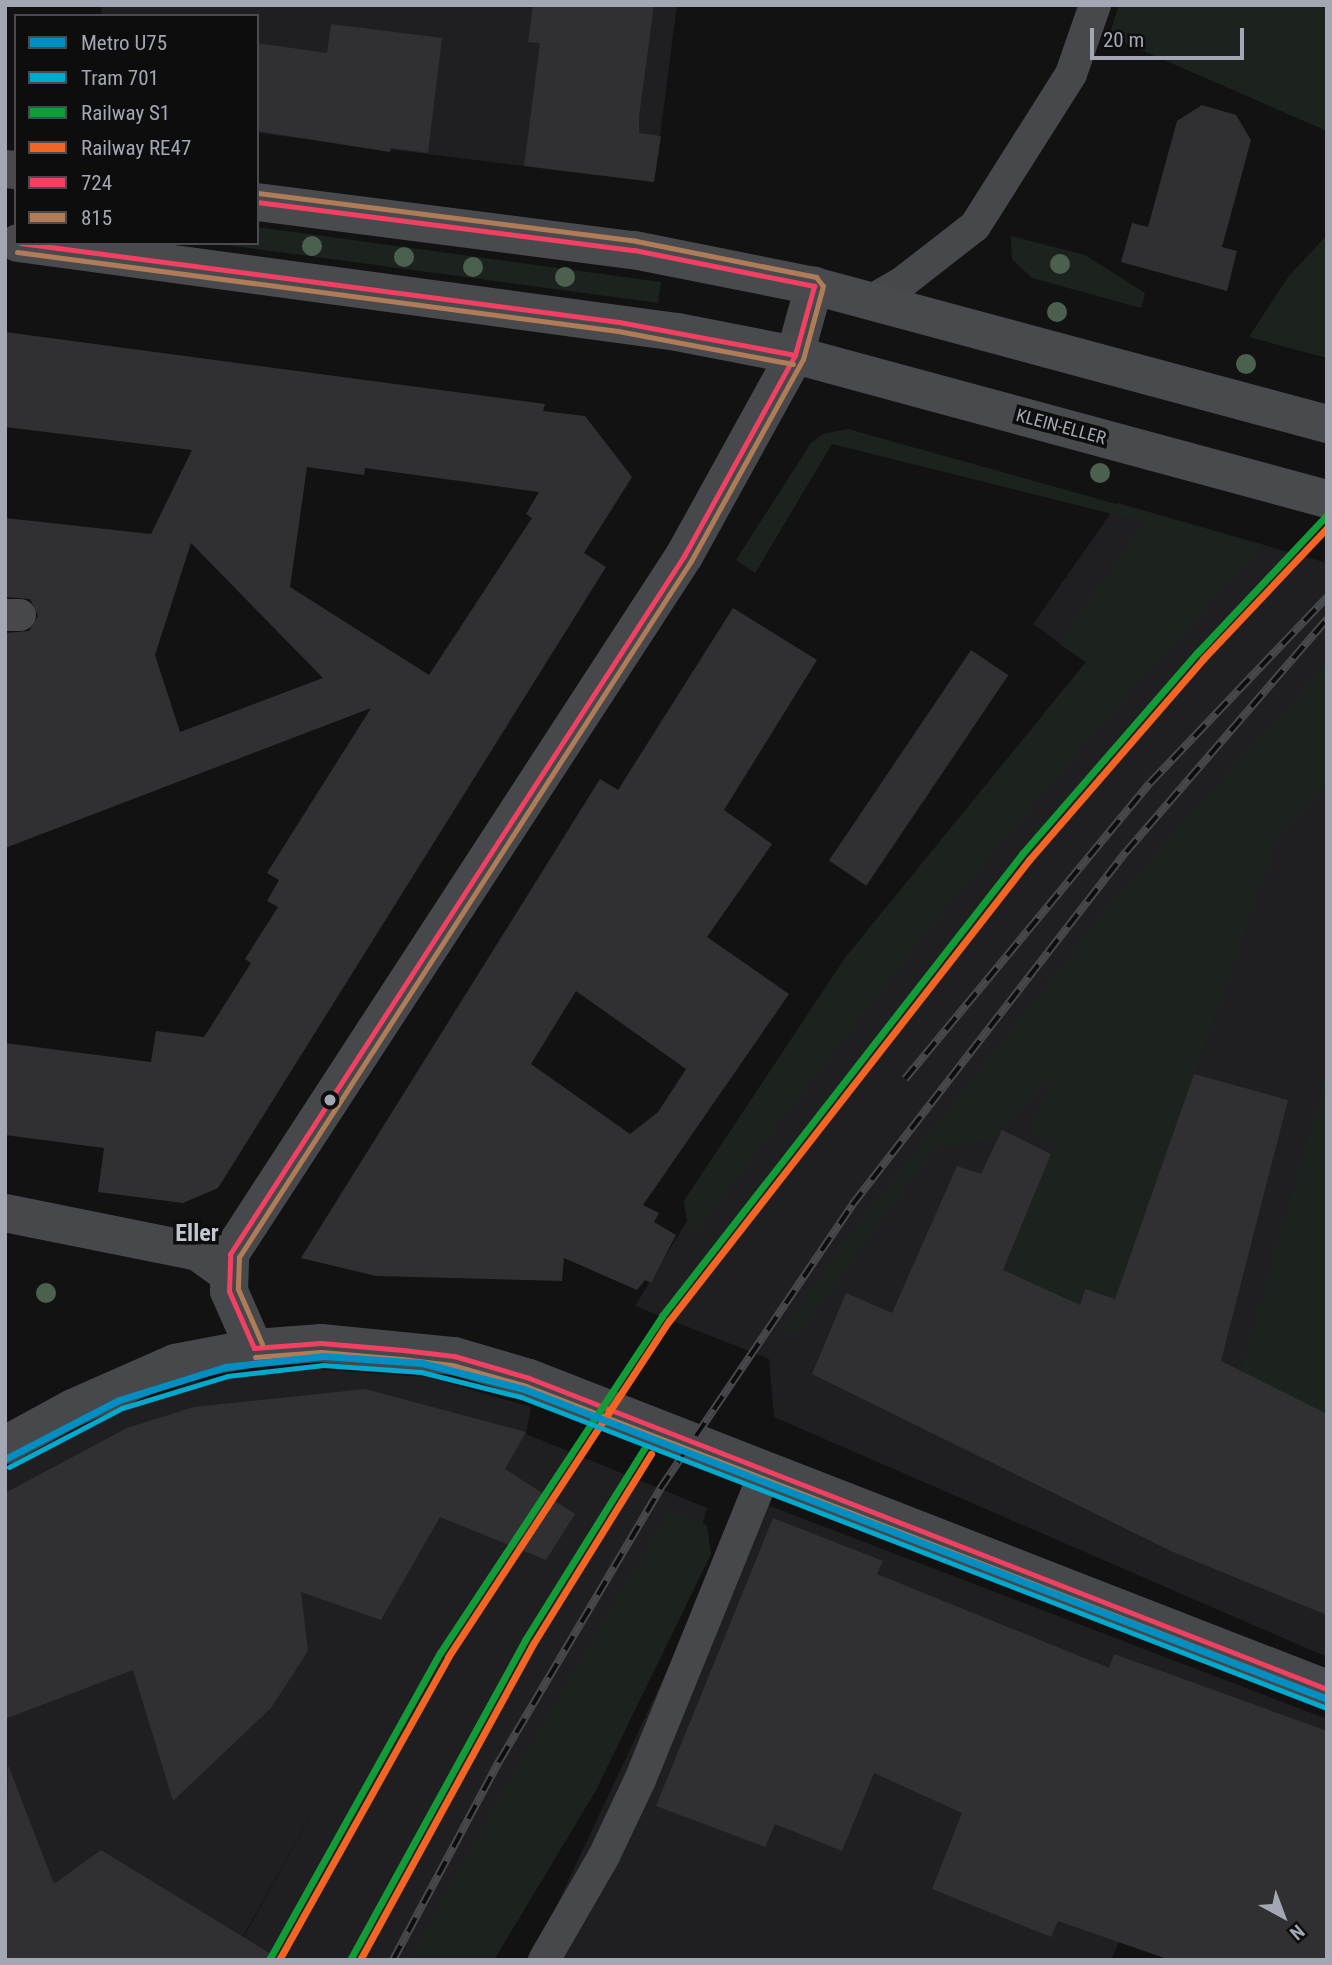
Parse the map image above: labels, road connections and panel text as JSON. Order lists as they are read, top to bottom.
{
  "streets": {
    "main road": ["KLEIN-ELLER"]
  },
  "districts": ["Eller"],
  "lines": [
    "transit line 815",
    "transit line 724",
    "rail line S1",
    "rail line RE47",
    "metro line U75",
    "tram line 701"
  ],
  "legend": [
    "Metro U75",
    "Tram 701",
    "Railway S1",
    "Railway RE47",
    "724",
    "815"
  ],
  "scale_bar": "20 m",
  "north": "bottom right"
}
